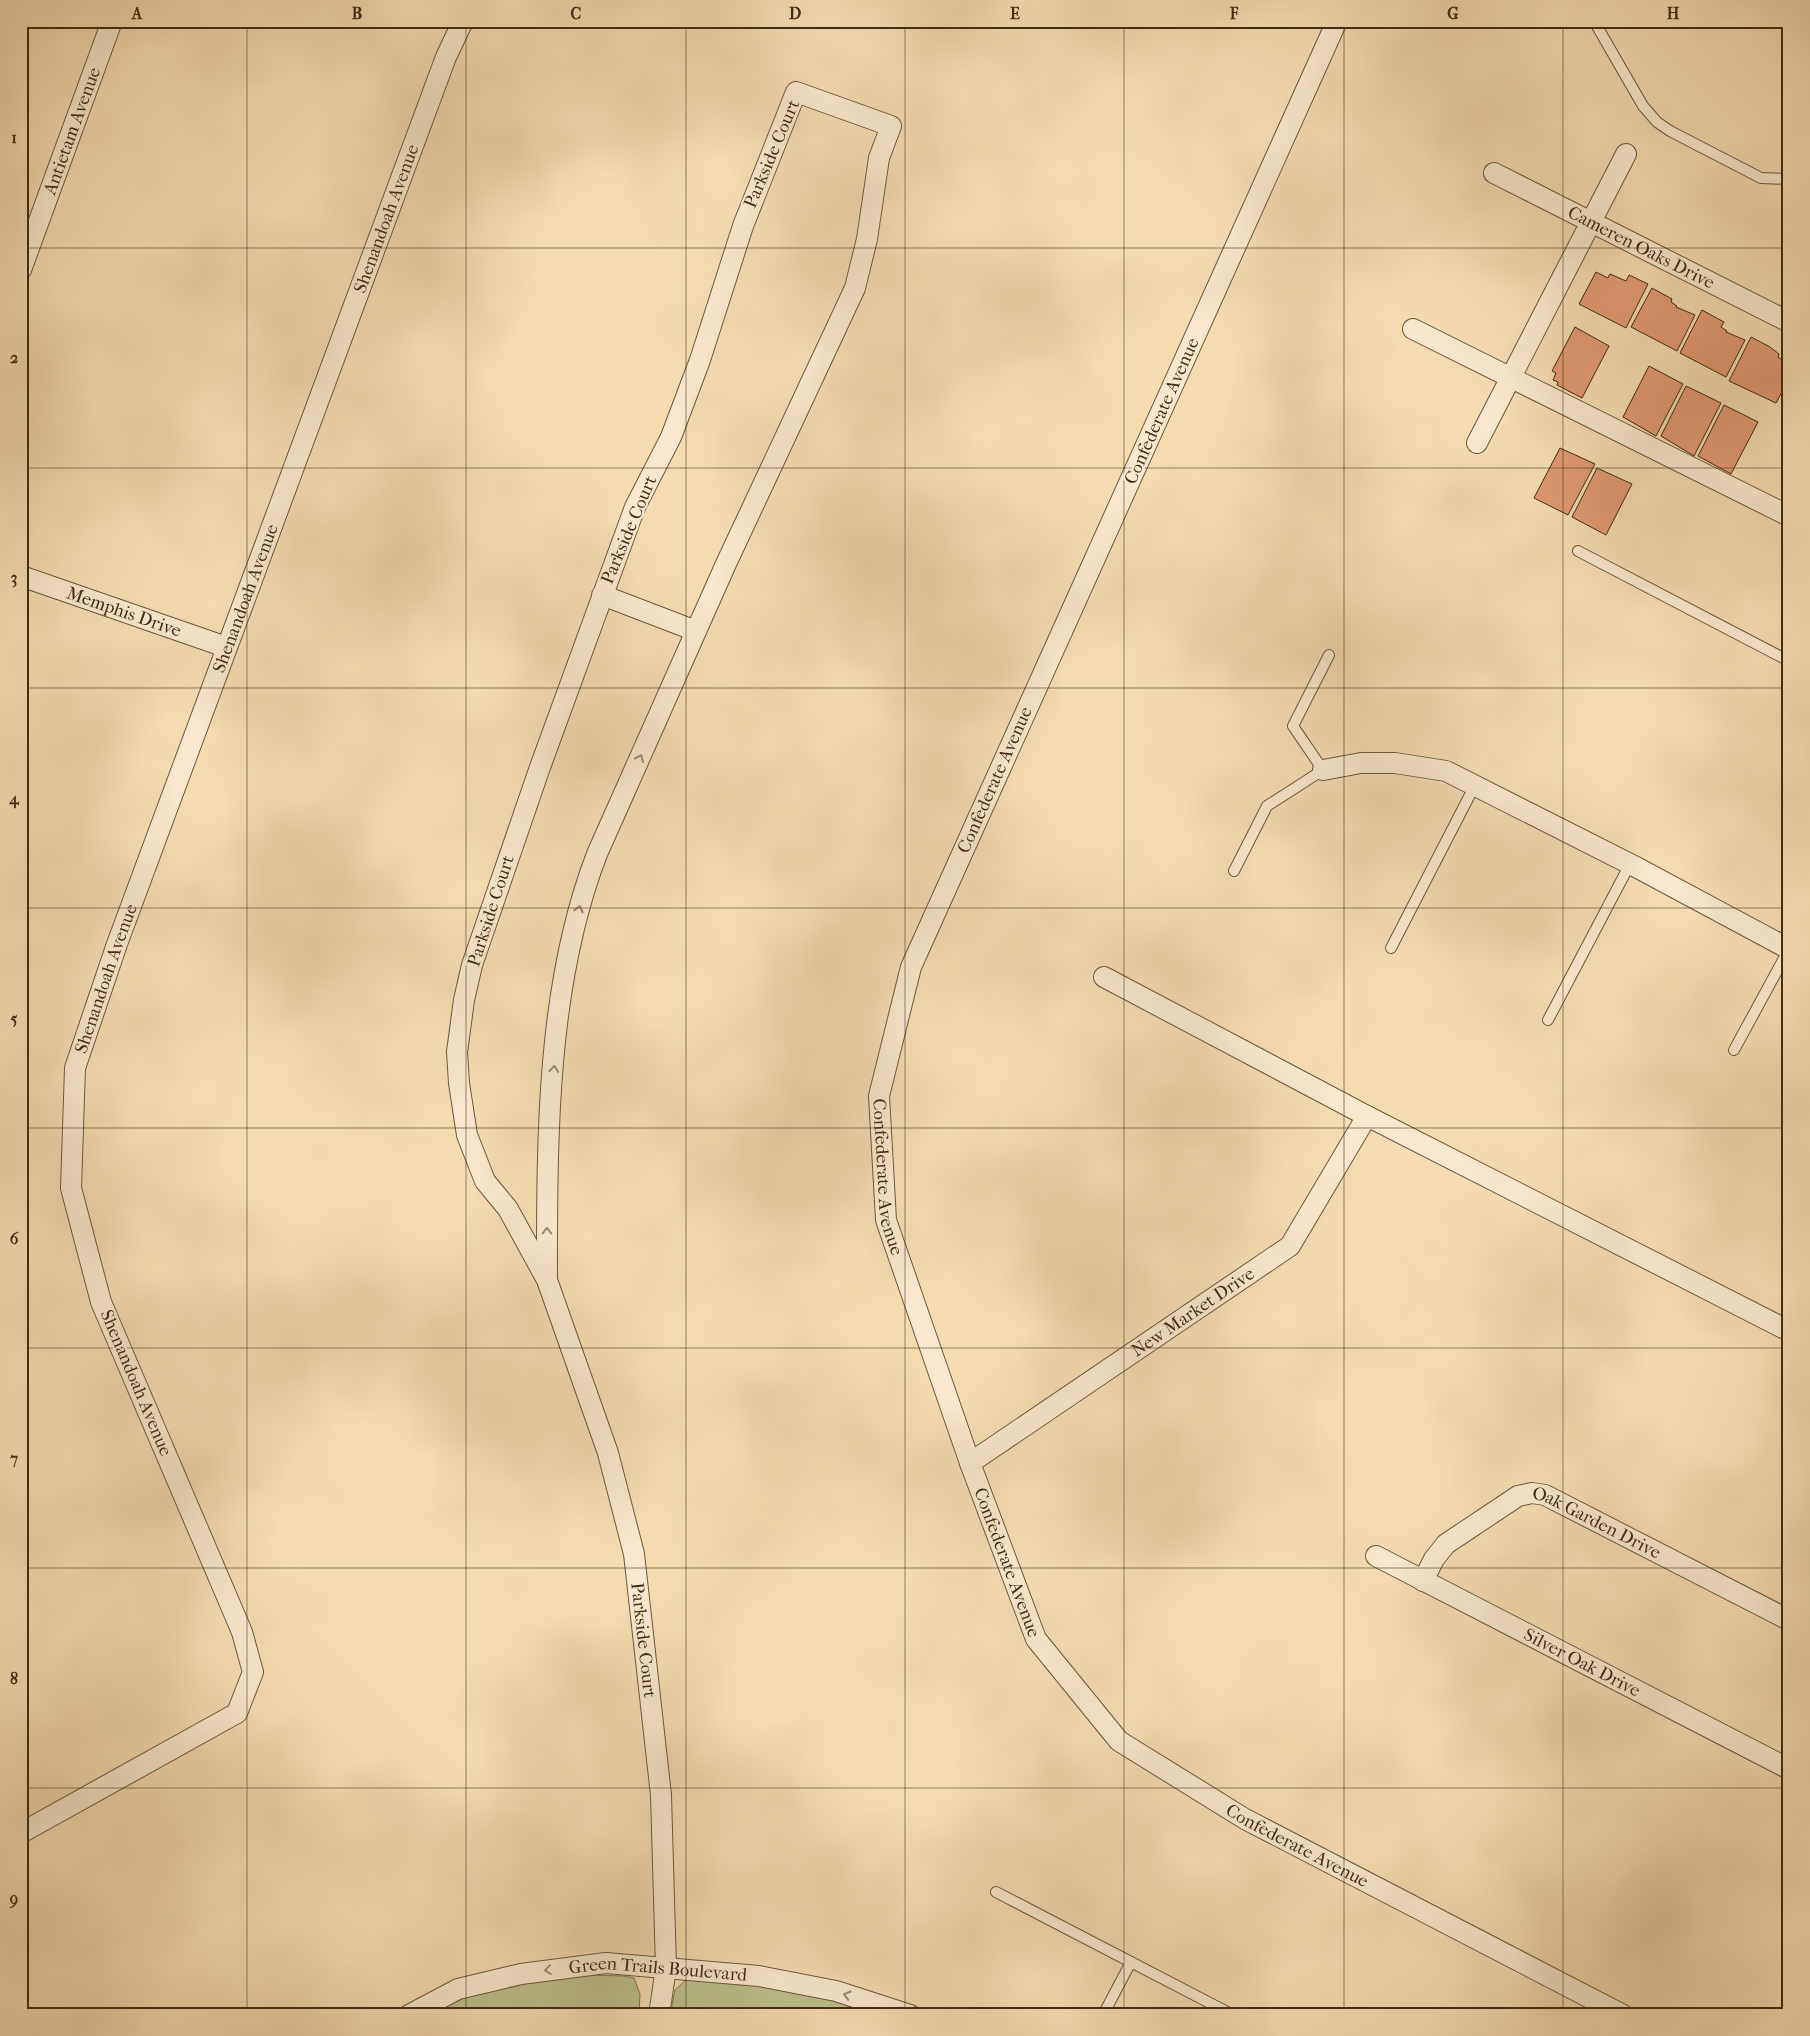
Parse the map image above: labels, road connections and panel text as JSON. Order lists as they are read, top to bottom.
{
  "streets": {
    "street": [
      "Antietam Avenue",
      "Parkside Court",
      "Shenandoah Avenue",
      "Cameren Oaks Drive",
      "Confederate Avenue",
      "Memphis Drive",
      "New Market Drive",
      "Oak Garden Drive",
      "Silver Oak Drive",
      "Green Trails Boulevard"
    ]
  },
  "crossings": [
    ["Parkside Court", "Green Trails Boulevard"],
    ["Shenandoah Avenue", "Memphis Drive"],
    ["Confederate Avenue", "New Market Drive"],
    ["Oak Garden Drive", "Silver Oak Drive"]
  ],
  "one_way": ["Green Trails Boulevard"],
  "grid": {
    "columns": [
      "A",
      "B",
      "C",
      "D",
      "E",
      "F",
      "G",
      "H"
    ],
    "rows": [
      "1",
      "2",
      "3",
      "4",
      "5",
      "6",
      "7",
      "8",
      "9"
    ]
  }
}
